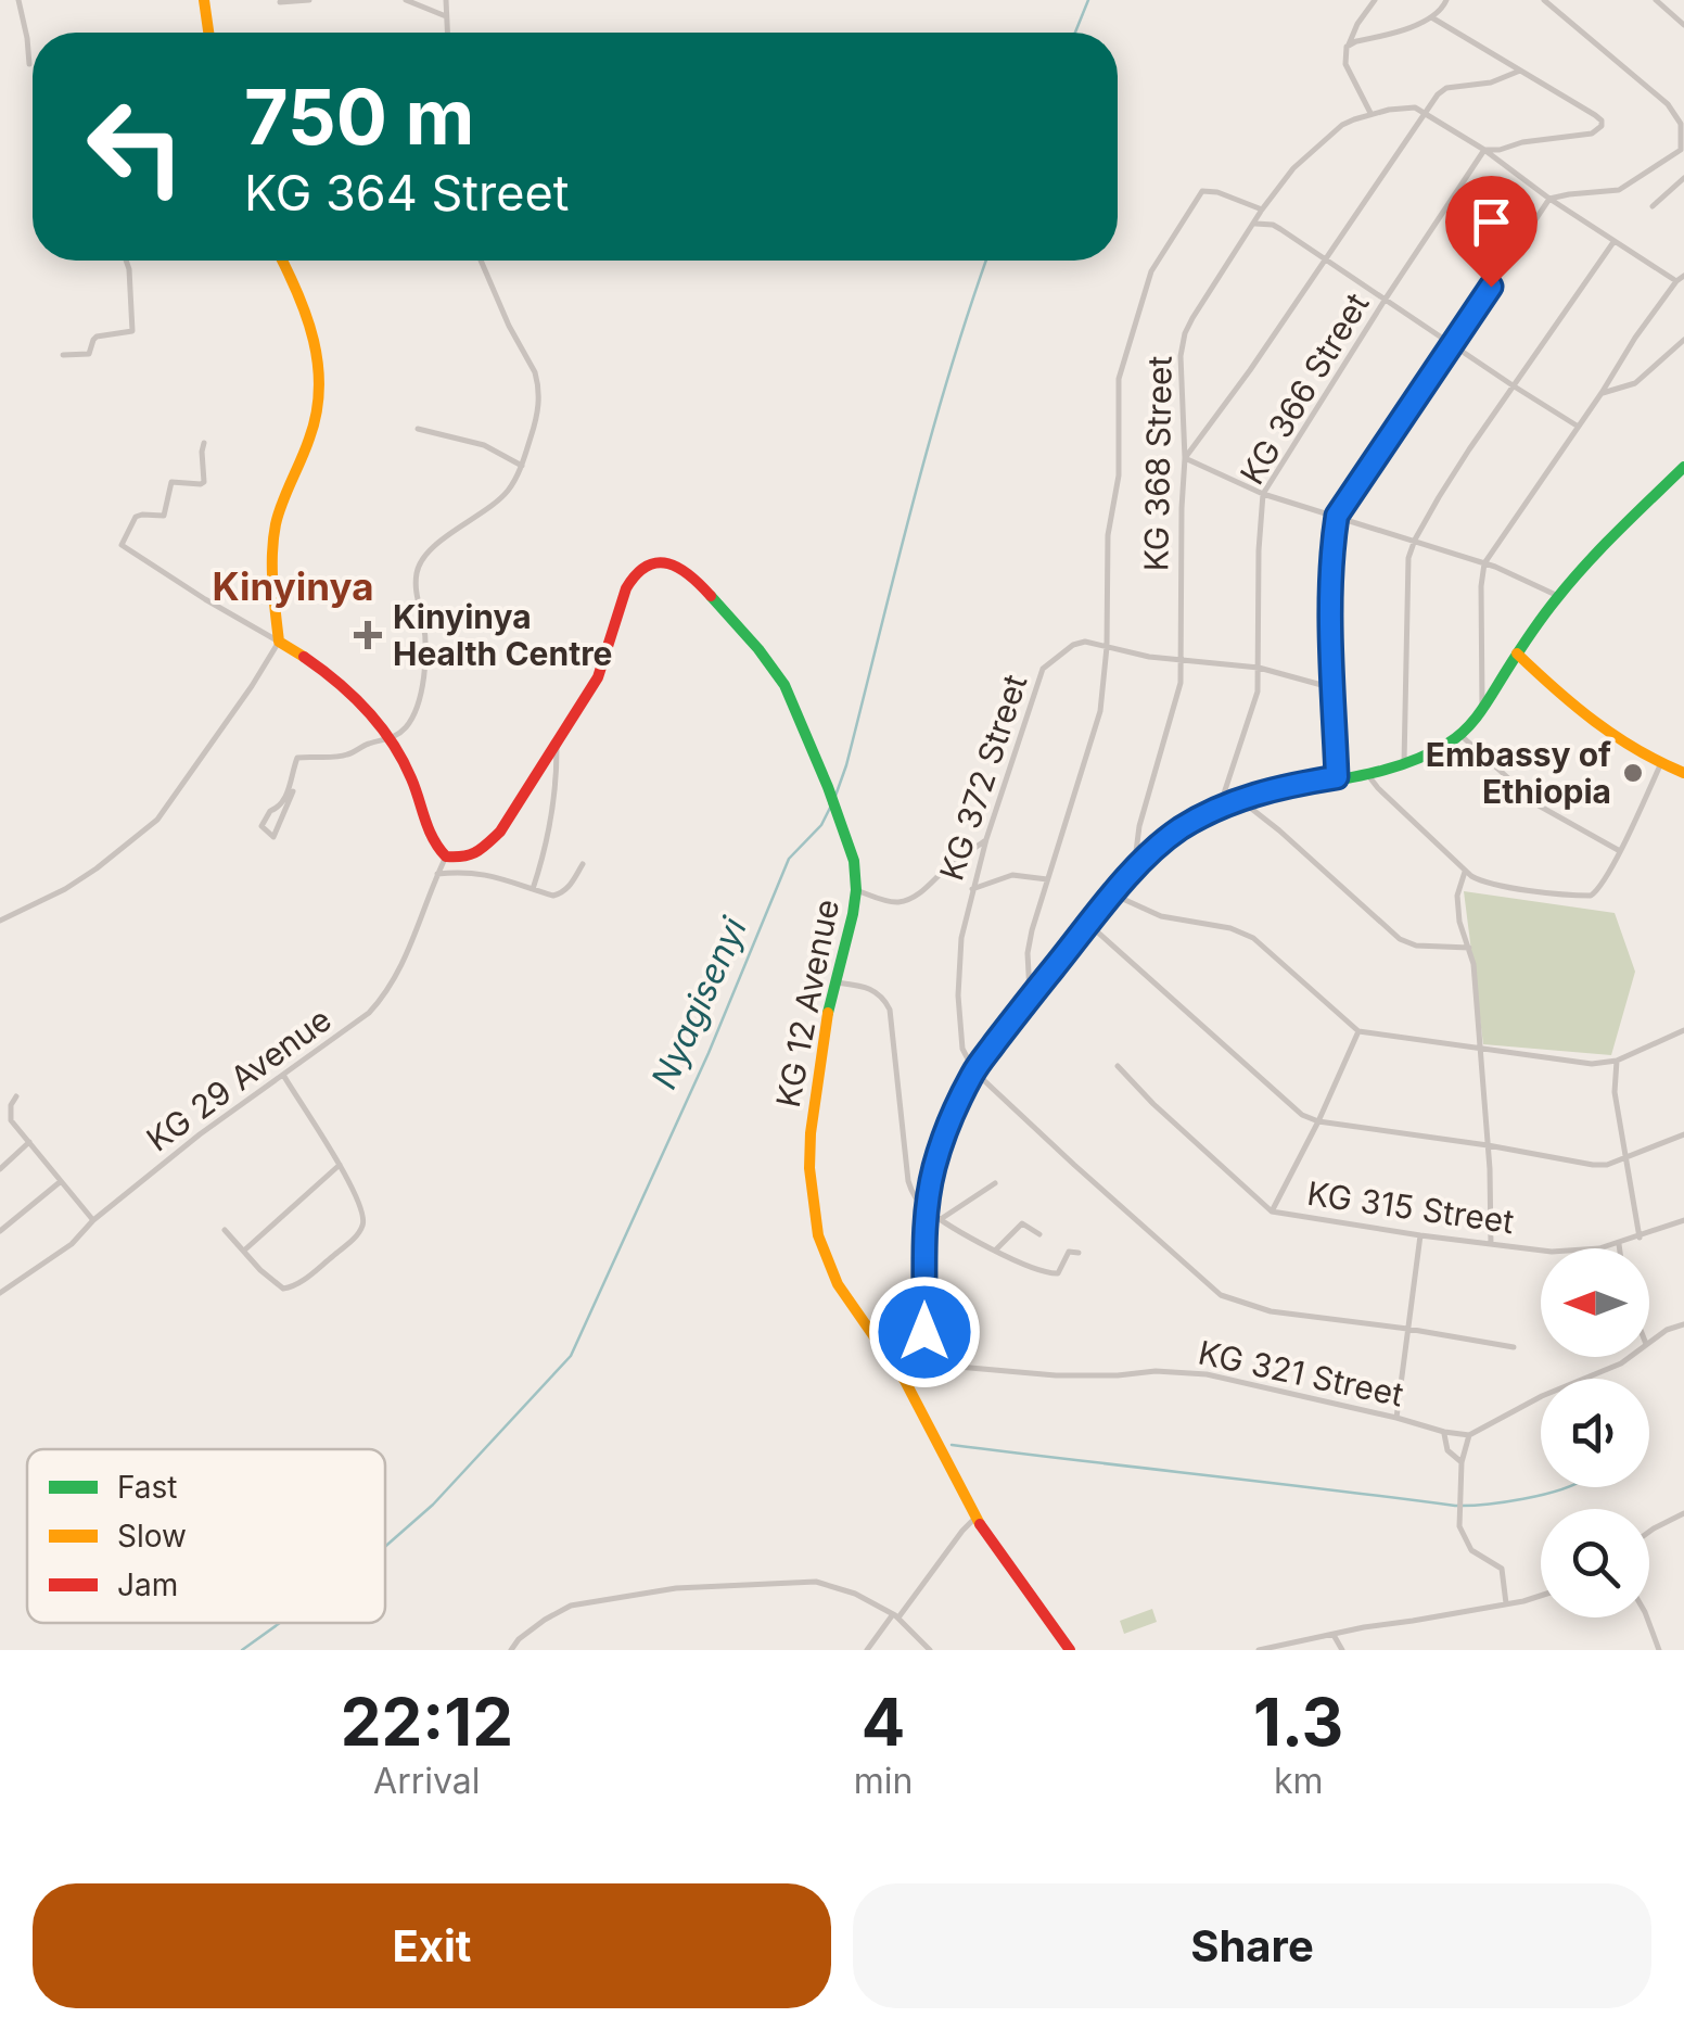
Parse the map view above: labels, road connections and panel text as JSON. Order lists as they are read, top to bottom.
{
  "streets": {
    "street": [
      "KG 366 Street",
      "KG 368 Street",
      "KG 372 Street",
      "KG 12 Avenue",
      "KG 29 Avenue",
      "KG 315 Street",
      "KG 321 Street"
    ]
  },
  "crossings": [
    ["KG 366 Street", "KG 372 Street"],
    ["KG 368 Street", "KG 372 Street"],
    ["KG 12 Avenue", "KG 29 Avenue"]
  ],
  "districts": ["Kinyinya"],
  "water": ["Nyagisenyi"],
  "places": {
    "health": ["Kinyinya Health Centre"],
    "other": ["Embassy of Ethiopia"]
  },
  "legend": ["Fast", "Slow", "Jam"],
  "north": "left",
  "page": {
    "turn": ["750 m", "KG 364 Street"],
    "eta": [
      "22:12",
      "Arrival",
      "4",
      "min",
      "1.3",
      "km"
    ],
    "buttons": ["Exit", "Share"]
  }
}
